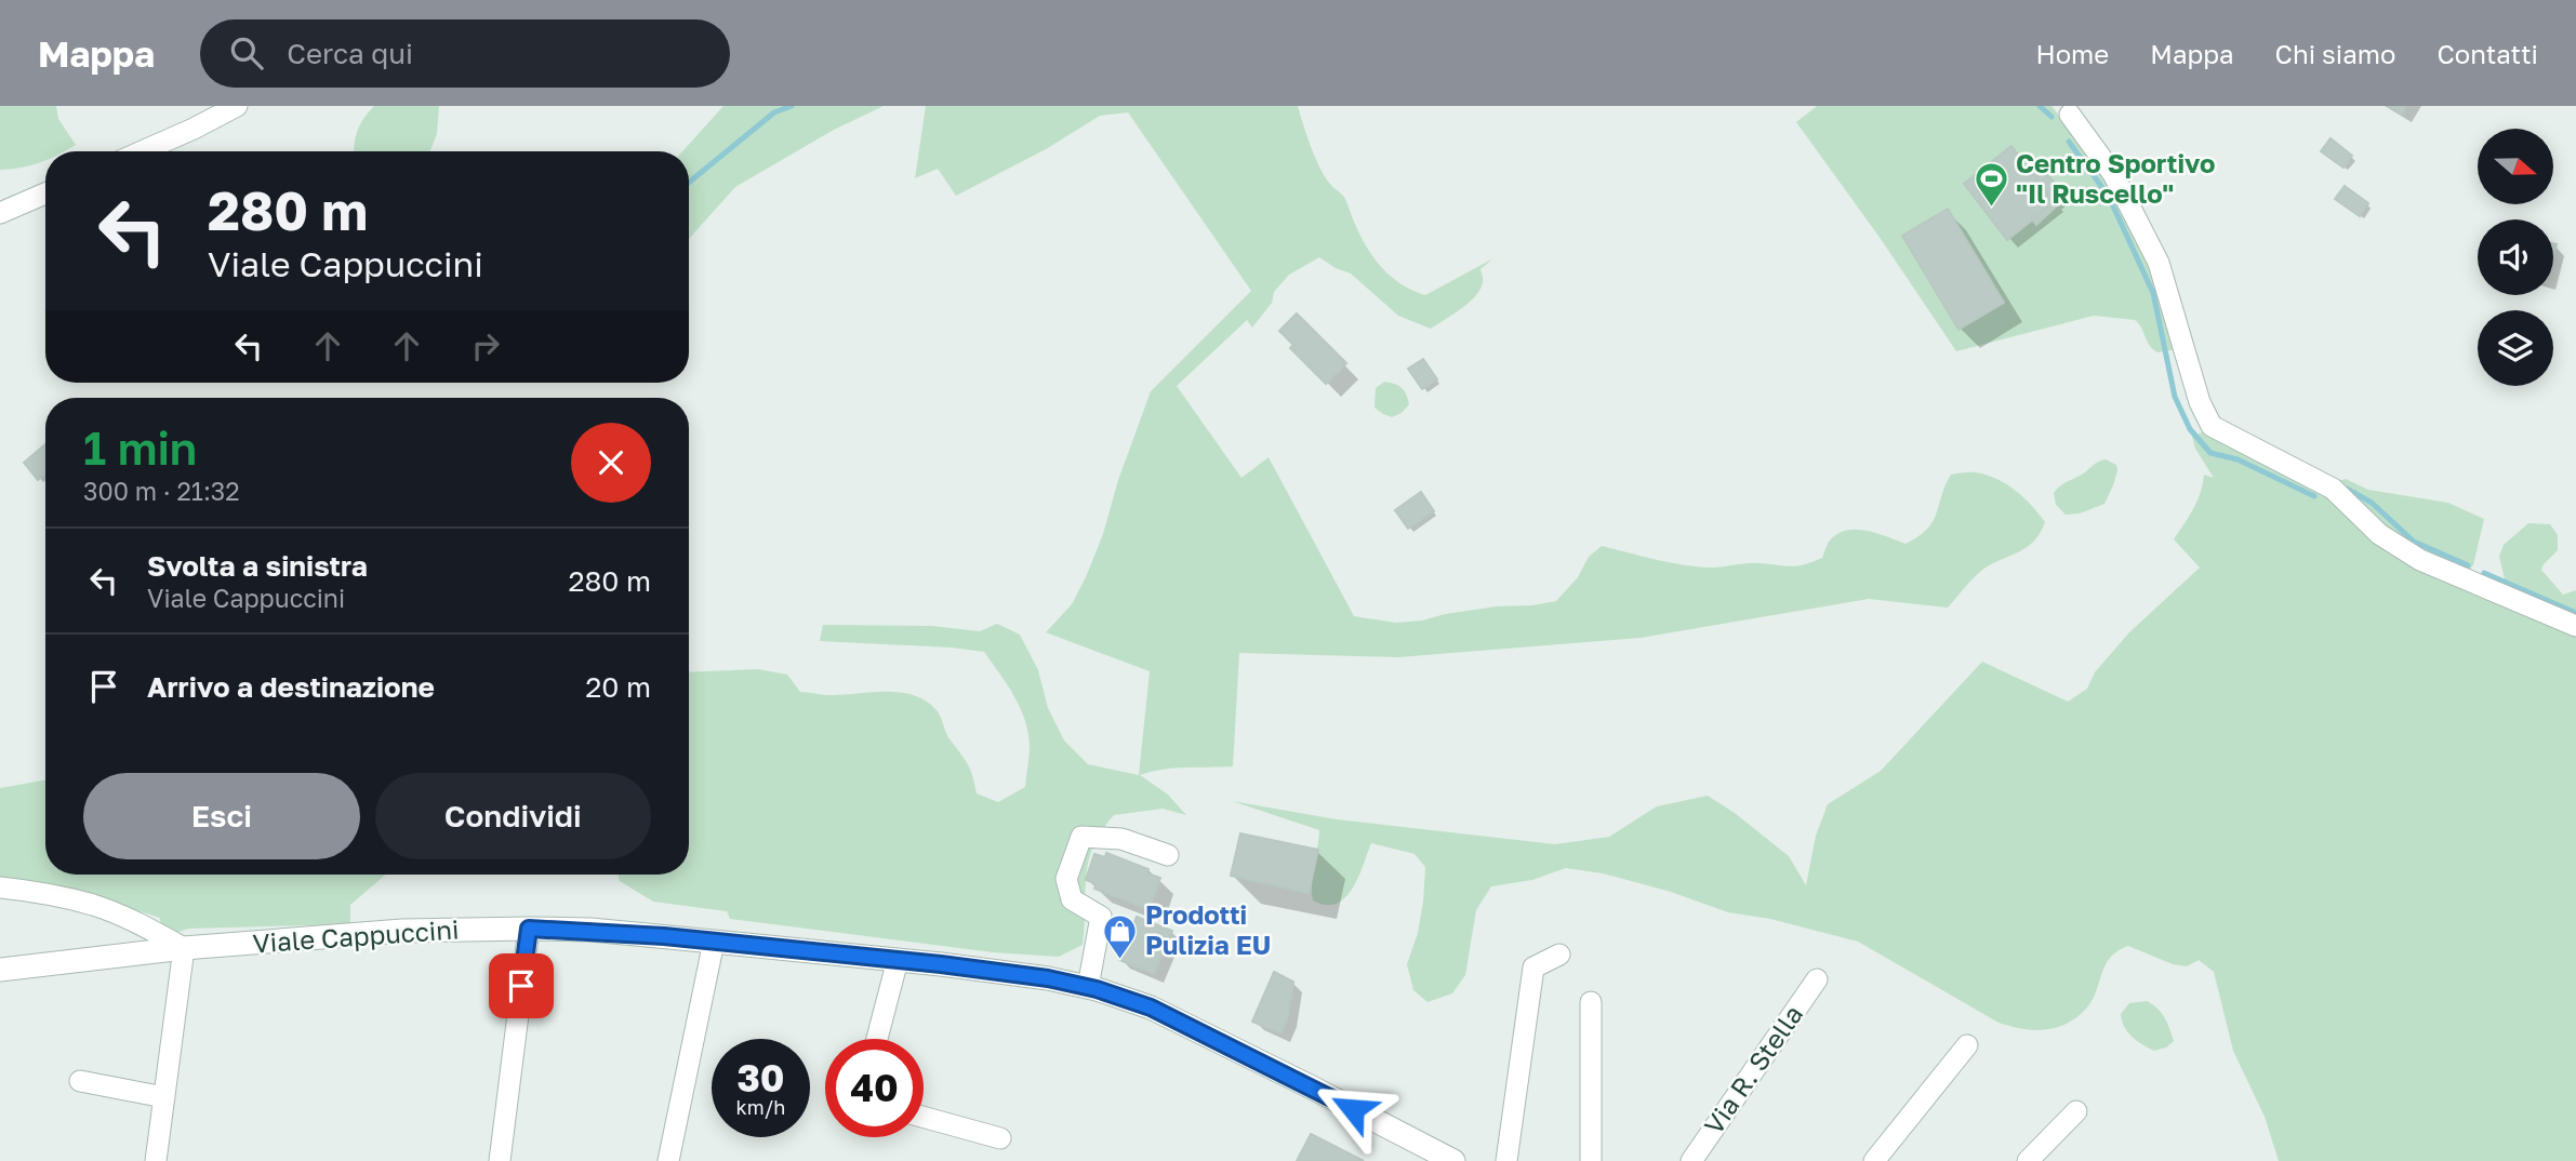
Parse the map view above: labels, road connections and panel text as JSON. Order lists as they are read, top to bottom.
{
  "streets": {
    "street": ["Viale Cappuccini", "Via R. Stella"]
  },
  "places": {
    "sports": ["Centro Sportivo \"Il Ruscello\""],
    "shop": ["Prodotti Pulizia EU"]
  },
  "north": "right",
  "page": {
    "header": "Mappa",
    "search": "Cerca qui",
    "nav": [
      "Home",
      "Mappa",
      "Chi siamo",
      "Contatti"
    ],
    "turn": ["280 m", "Viale Cappuccini"],
    "heading": ["1 min", "300 m · 21:32"],
    "list": [
      {
        "name": "Svolta a sinistra",
        "note": "Viale Cappuccini",
        "value": "280 m"
      },
      {
        "name": "Arrivo a destinazione",
        "value": "20 m"
      }
    ],
    "buttons": ["Esci", "Condividi"],
    "speed": "30 km/h",
    "limit": "40"
  }
}
